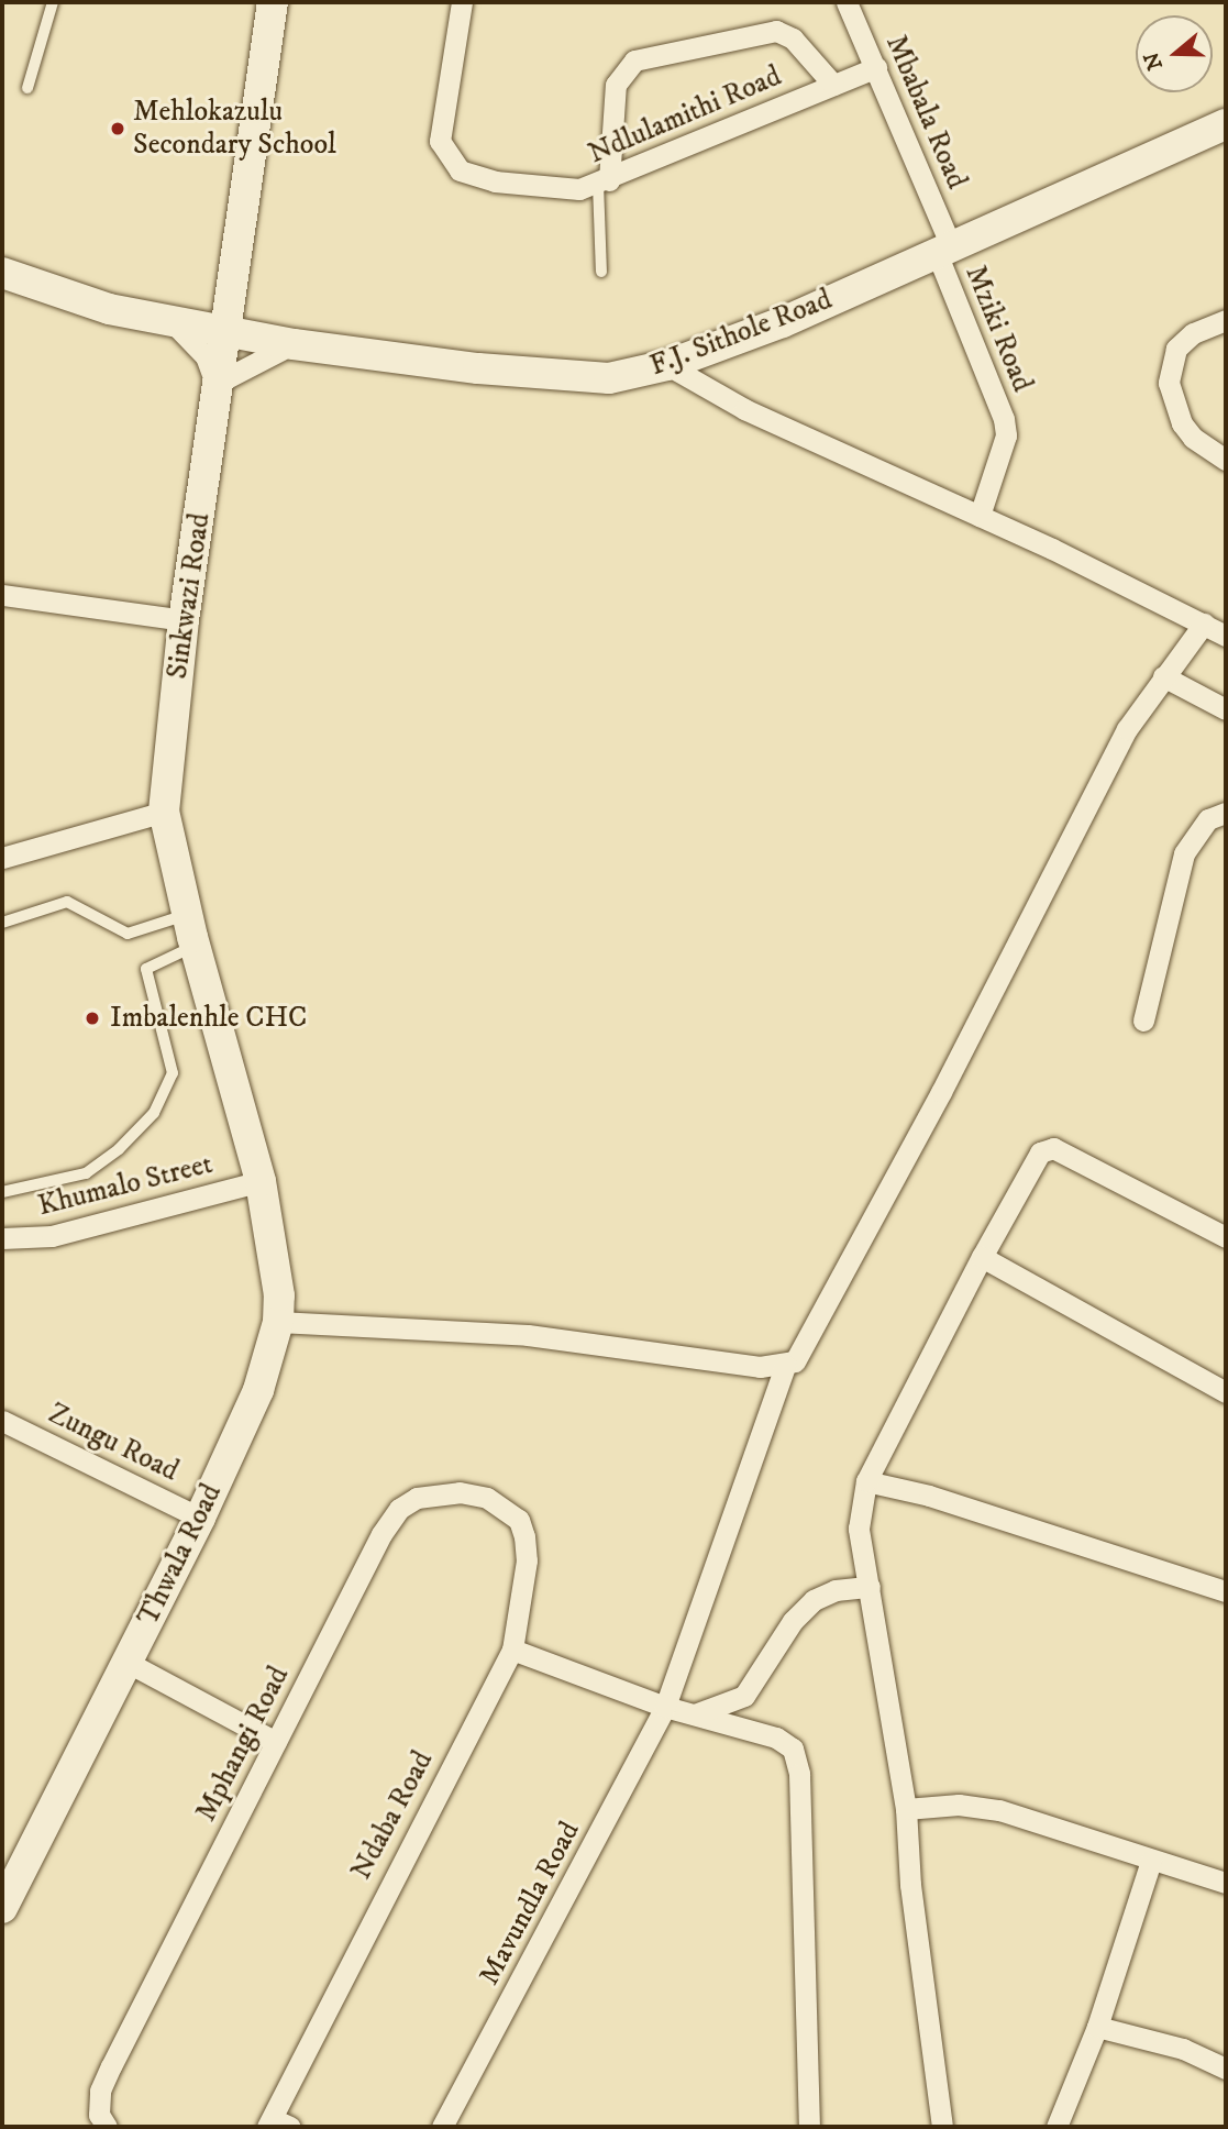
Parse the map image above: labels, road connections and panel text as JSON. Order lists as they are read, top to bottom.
{
  "streets": {
    "street": [
      "Mbabala Road",
      "Ndlulamithi Road",
      "Mziki Road",
      "F.J. Sithole Road",
      "Sinkwazi Road",
      "Khumalo Street",
      "Zungu Road",
      "Thwala Road",
      "Mphangi Road",
      "Ndaba Road",
      "Mavundla Road"
    ]
  },
  "crossings": [
    ["Mbabala Road", "Ndlulamithi Road"],
    ["Mbabala Road", "Mziki Road"],
    ["Mbabala Road", "F.J. Sithole Road"],
    ["Mziki Road", "F.J. Sithole Road"],
    ["F.J. Sithole Road", "Sinkwazi Road"],
    ["Sinkwazi Road", "Khumalo Street"],
    ["Sinkwazi Road", "Thwala Road"],
    ["Khumalo Street", "Thwala Road"],
    ["Zungu Road", "Thwala Road"],
    ["Mphangi Road", "Ndaba Road"]
  ],
  "places": ["Mehlokazulu Secondary School", "Imbalenhle CHC"],
  "north": "left"
}
